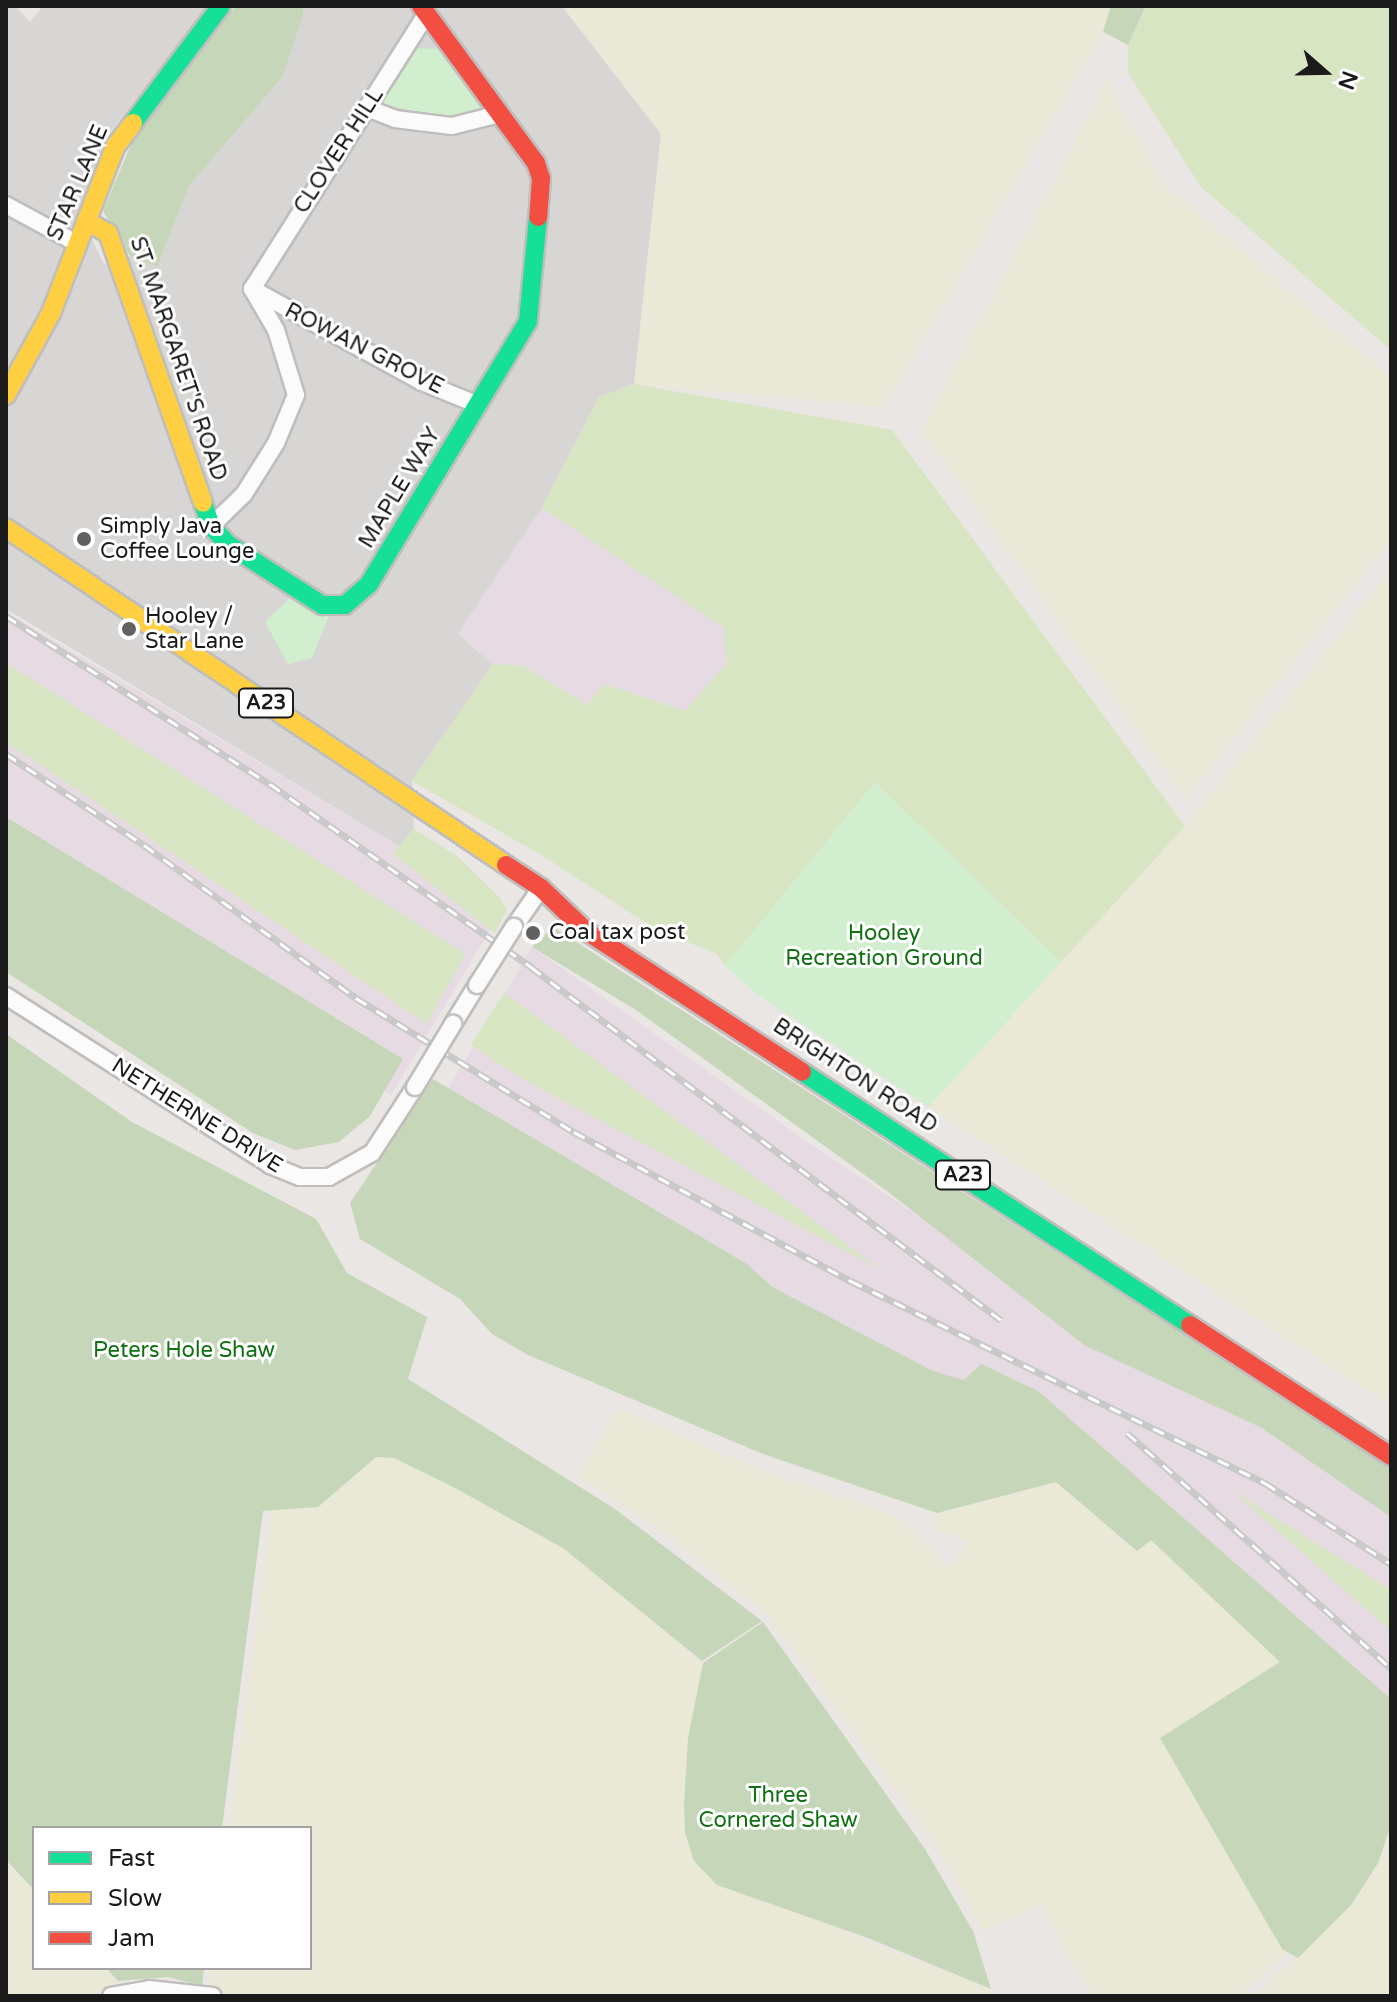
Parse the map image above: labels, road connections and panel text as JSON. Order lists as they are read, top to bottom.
{
  "streets": {
    "main road": [
      "STAR LANE",
      "ST. MARGARET'S ROAD",
      "MAPLE WAY",
      "A23",
      "BRIGHTON ROAD"
    ],
    "street": ["CLOVER HILL", "ROWAN GROVE", "NETHERNE DRIVE"]
  },
  "crossings": [
    ["CLOVER HILL", "ROWAN GROVE"],
    ["CLOVER HILL", "MAPLE WAY"],
    ["STAR LANE", "ST. MARGARET'S ROAD"],
    ["ROWAN GROVE", "MAPLE WAY"],
    ["ST. MARGARET'S ROAD", "MAPLE WAY"],
    ["BRIGHTON ROAD", "NETHERNE DRIVE"]
  ],
  "parks": ["Hooley Recreation Ground", "Peters Hole Shaw", "Three Cornered Shaw"],
  "places": ["Simply Java Coffee Lounge", "Hooley / Star Lane", "Coal tax post"],
  "legend": ["Fast", "Slow", "Jam"],
  "north": "right"
}
